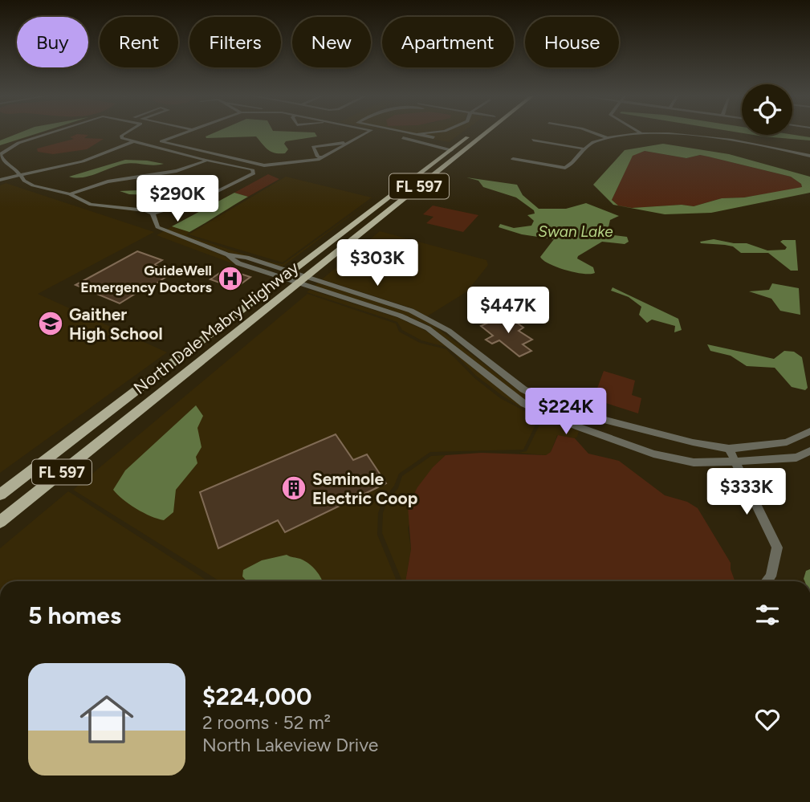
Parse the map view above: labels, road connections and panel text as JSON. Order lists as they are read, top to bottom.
{
  "streets": {
    "main road": ["FL 597", "North Dale Mabry Highway"]
  },
  "water": ["Swan Lake"],
  "places": {
    "hospital": ["GuideWell Emergency Doctors"],
    "school or university": ["Gaither High School"],
    "building": ["Seminole Electric Coop"]
  },
  "page": {
    "chip": [
      "Buy",
      "Rent",
      "Filters",
      "New",
      "Apartment",
      "House"
    ],
    "price": [
      "$290K",
      "$303K",
      "$447K",
      "$224K",
      "$333K"
    ],
    "heading": "5 homes",
    "list": [
      {
        "name": "$224,000",
        "note": "2 rooms · 52 m² · North Lakeview Drive"
      }
    ]
  }
}
